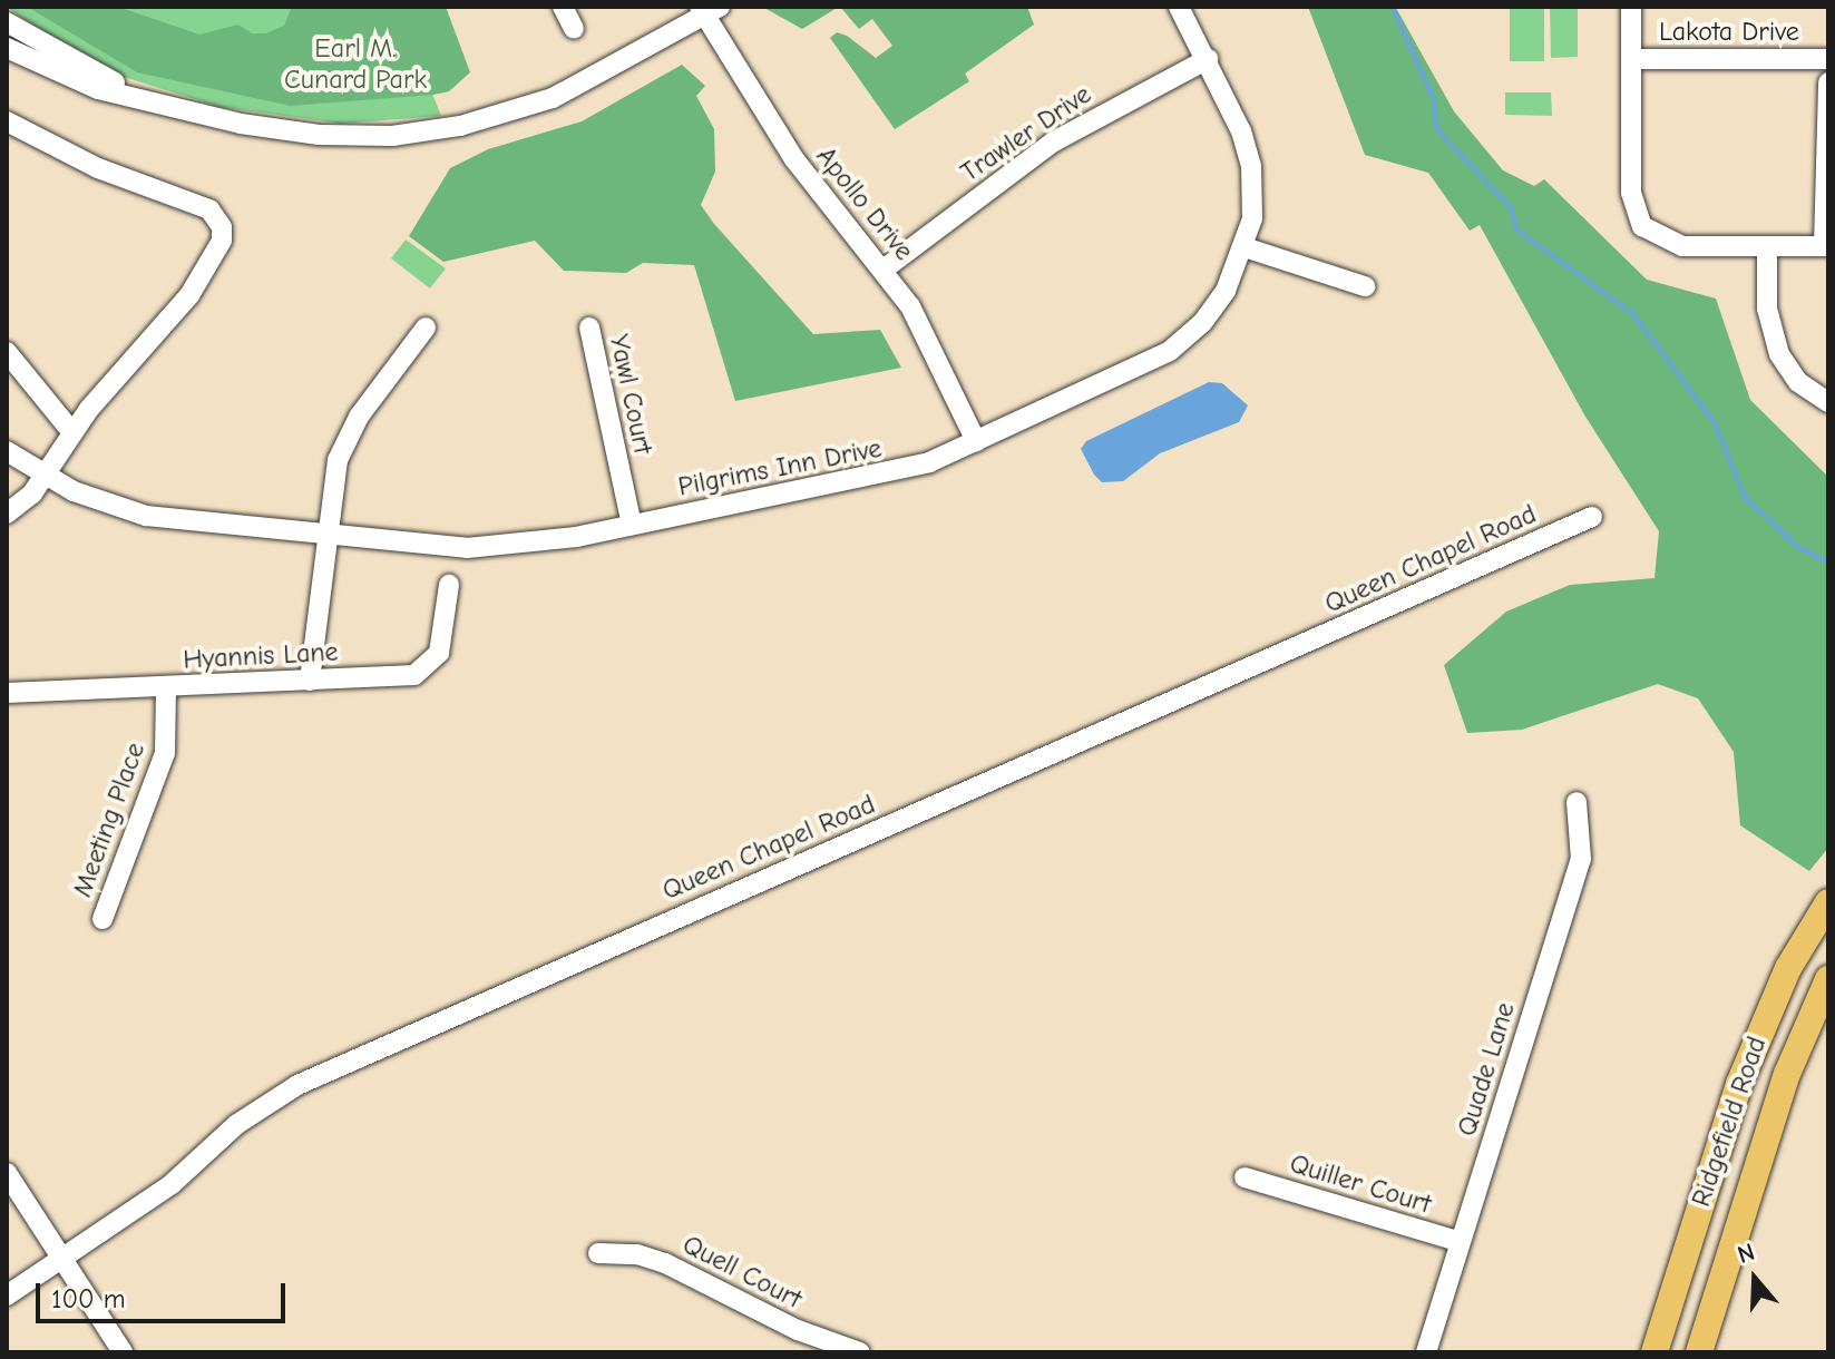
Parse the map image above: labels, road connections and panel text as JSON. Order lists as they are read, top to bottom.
{
  "streets": {
    "main road": ["Ridgefield Road"],
    "street": [
      "Lakota Drive",
      "Trawler Drive",
      "Apollo Drive",
      "Yawl Court",
      "Pilgrims Inn Drive",
      "Queen Chapel Road",
      "Hyannis Lane",
      "Meeting Place",
      "Quade Lane",
      "Quiller Court",
      "Quell Court"
    ]
  },
  "crossings": [
    ["Trawler Drive", "Apollo Drive"],
    ["Trawler Drive", "Pilgrims Inn Drive"],
    ["Apollo Drive", "Pilgrims Inn Drive"],
    ["Yawl Court", "Pilgrims Inn Drive"],
    ["Hyannis Lane", "Meeting Place"],
    ["Quade Lane", "Quiller Court"]
  ],
  "parks": ["Earl M. Cunard Park"],
  "scale_bar": "100 m",
  "north": "top"
}
